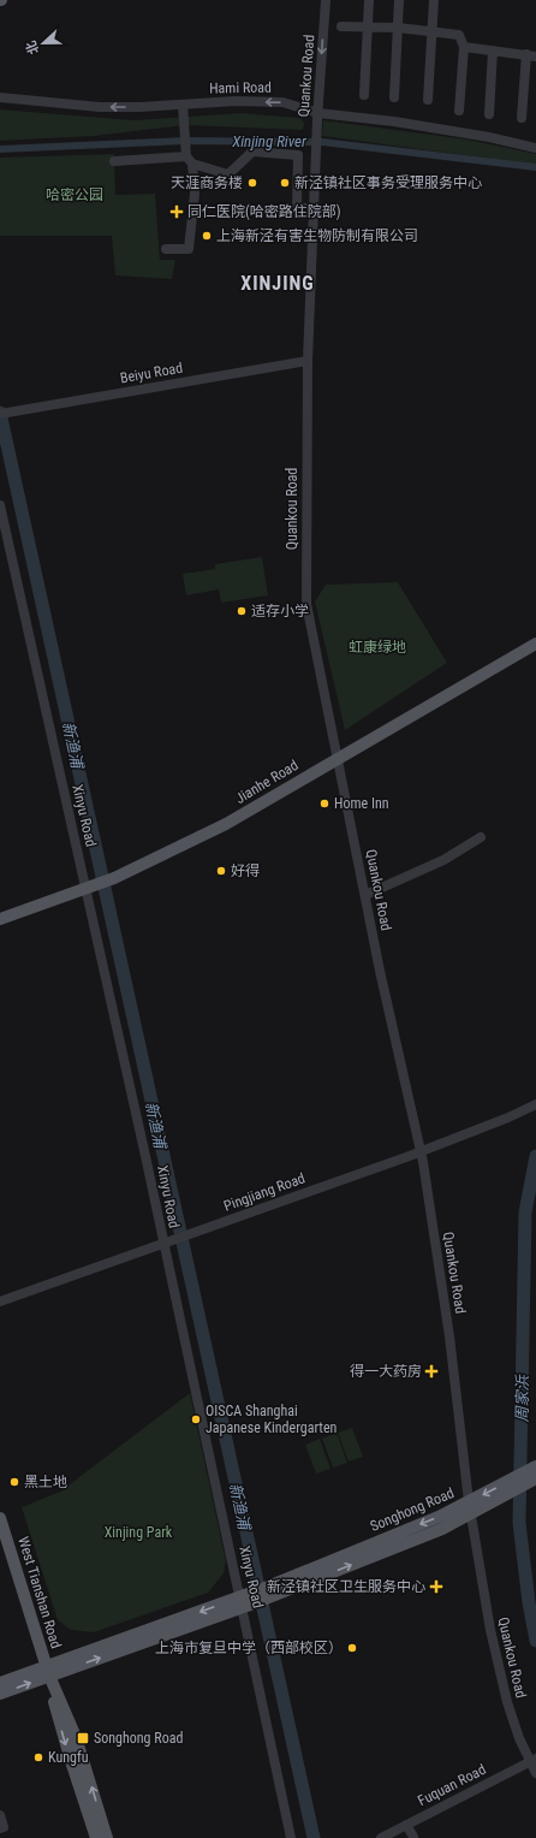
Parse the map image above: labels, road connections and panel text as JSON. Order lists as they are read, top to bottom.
{
  "streets": {
    "main road": ["Jianhe Road", "Songhong Road", "West Tianshan Road"],
    "street": [
      "Quankou Road",
      "Hami Road",
      "Beiyu Road",
      "Xinyu Road",
      "Pingjiang Road",
      "Fuquan Road"
    ]
  },
  "crossings": [
    ["Quankou Road", "Hami Road"],
    ["Quankou Road", "Beiyu Road"],
    ["Quankou Road", "Jianhe Road"],
    ["Quankou Road", "Pingjiang Road"],
    ["Quankou Road", "Songhong Road"],
    ["Quankou Road", "Fuquan Road"],
    ["Jianhe Road", "Xinyu Road"],
    ["Xinyu Road", "Pingjiang Road"],
    ["Xinyu Road", "Songhong Road"],
    ["Songhong Road", "West Tianshan Road"]
  ],
  "one_way": ["Hami Road"],
  "districts": ["XINJING"],
  "water": ["Xinjing River", "新渔浦", "周家浜"],
  "parks": ["哈密公园", "虹康绿地", "Xinjing Park"],
  "places": {
    "other": [
      "天涯商务楼",
      "新泾镇社区事务受理服务中心",
      "上海新泾有害生物防制有限公司",
      "适存小学",
      "Home Inn",
      "好得",
      "OISCA Shanghai Japanese Kindergarten",
      "黑土地",
      "上海市复旦中学（西部校区）",
      "Kungfu"
    ],
    "health": ["同仁医院(哈密路住院部)", "得一大药房", "新泾镇社区卫生服务中心"],
    "transit": ["Songhong Road"]
  },
  "north": "left"
}
